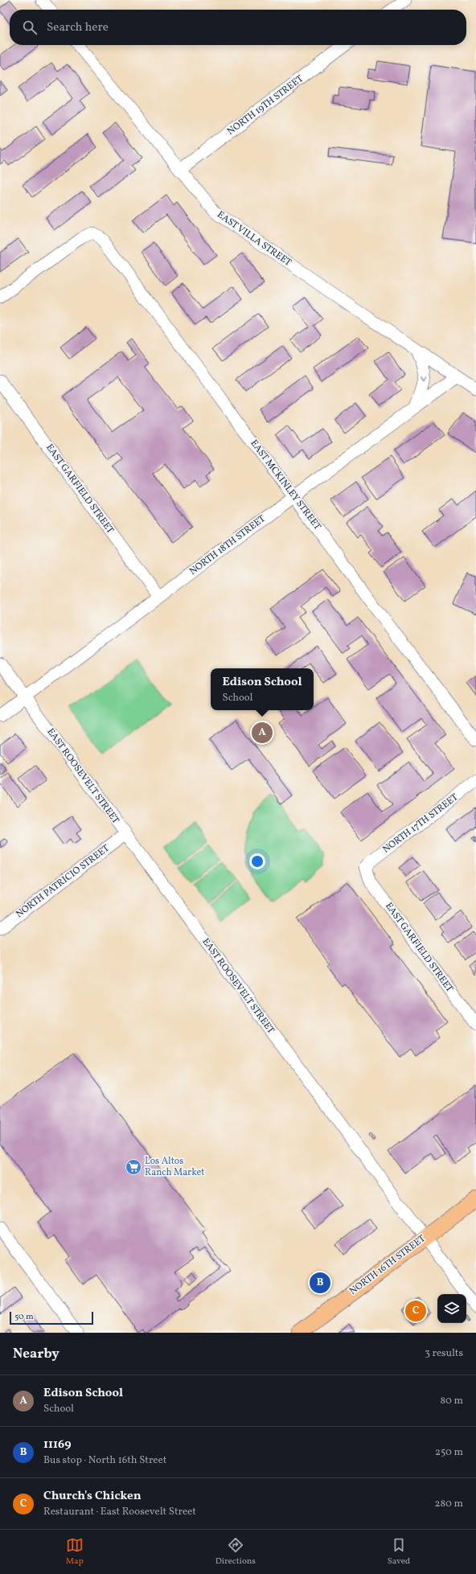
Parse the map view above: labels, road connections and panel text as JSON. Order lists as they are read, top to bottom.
{
  "streets": {
    "main road": ["NORTH 16TH STREET"],
    "street": [
      "NORTH 19TH STREET",
      "EAST VILLA STREET",
      "EAST MCKINLEY STREET",
      "EAST GARFIELD STREET",
      "NORTH 18TH STREET",
      "EAST ROOSEVELT STREET",
      "NORTH 17TH STREET",
      "NORTH PATRICIO STREET"
    ]
  },
  "crossings": [
    ["NORTH 19TH STREET", "EAST VILLA STREET"],
    ["EAST VILLA STREET", "NORTH 18TH STREET"],
    ["EAST MCKINLEY STREET", "NORTH 18TH STREET"],
    ["EAST GARFIELD STREET", "NORTH 18TH STREET"],
    ["EAST GARFIELD STREET", "NORTH 17TH STREET"],
    ["NORTH 18TH STREET", "EAST ROOSEVELT STREET"],
    ["EAST ROOSEVELT STREET", "NORTH PATRICIO STREET"],
    ["EAST ROOSEVELT STREET", "NORTH 16TH STREET"]
  ],
  "places": {
    "supermarket": ["Los Altos Ranch Market"]
  },
  "scale_bar": "50 m",
  "page": {
    "search": "Search here",
    "popup": ["Edison School", "School"],
    "pins": ["A", "B", "C"],
    "scale": "50 m",
    "heading": ["Nearby", "3 results"],
    "list": [
      {
        "mark": "A",
        "name": "Edison School",
        "note": "School",
        "value": "80 m"
      },
      {
        "mark": "B",
        "name": "11169",
        "note": "Bus stop · North 16th Street",
        "value": "250 m"
      },
      {
        "mark": "C",
        "name": "Church's Chicken",
        "note": "Restaurant · East Roosevelt Street",
        "value": "280 m"
      }
    ],
    "nav": ["Map", "Directions", "Saved"]
  }
}
